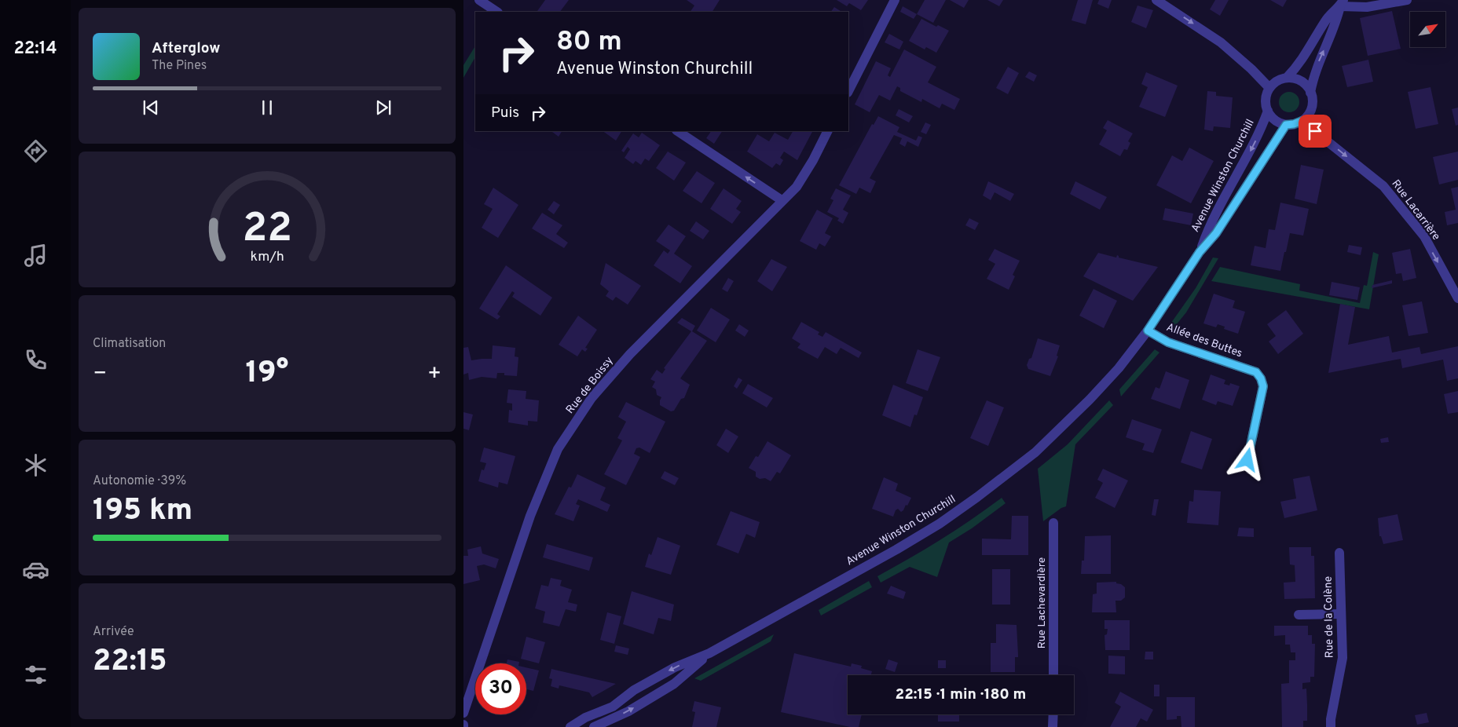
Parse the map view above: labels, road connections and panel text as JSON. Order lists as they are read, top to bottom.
{
  "streets": {
    "street": [
      "Avenue Winston Churchill",
      "Rue Lacarrière",
      "Allée des Buttes",
      "Rue de Boissy",
      "Rue Lachevardière",
      "Rue de la Colène"
    ]
  },
  "crossings": [
    ["Avenue Winston Churchill", "Rue Lacarrière"],
    ["Avenue Winston Churchill", "Allée des Buttes"]
  ],
  "one_way": ["Rue Lacarrière"],
  "north": "top right",
  "page": {
    "tabs": "22:14",
    "turn": ["80 m", "Avenue Winston Churchill"],
    "song": ["Afterglow", "The Pines"],
    "then": "Puis",
    "tile": [
      "Climatisation",
      ["Autonomie · 39%", "195 km"],
      ["Arrivée", "22:15"]
    ],
    "heat": ["−", "19°", "+"],
    "limit": "30",
    "trip": "22:15 · 1 min · 180 m",
    "gauge": ["22", "km/h"]
  }
}
